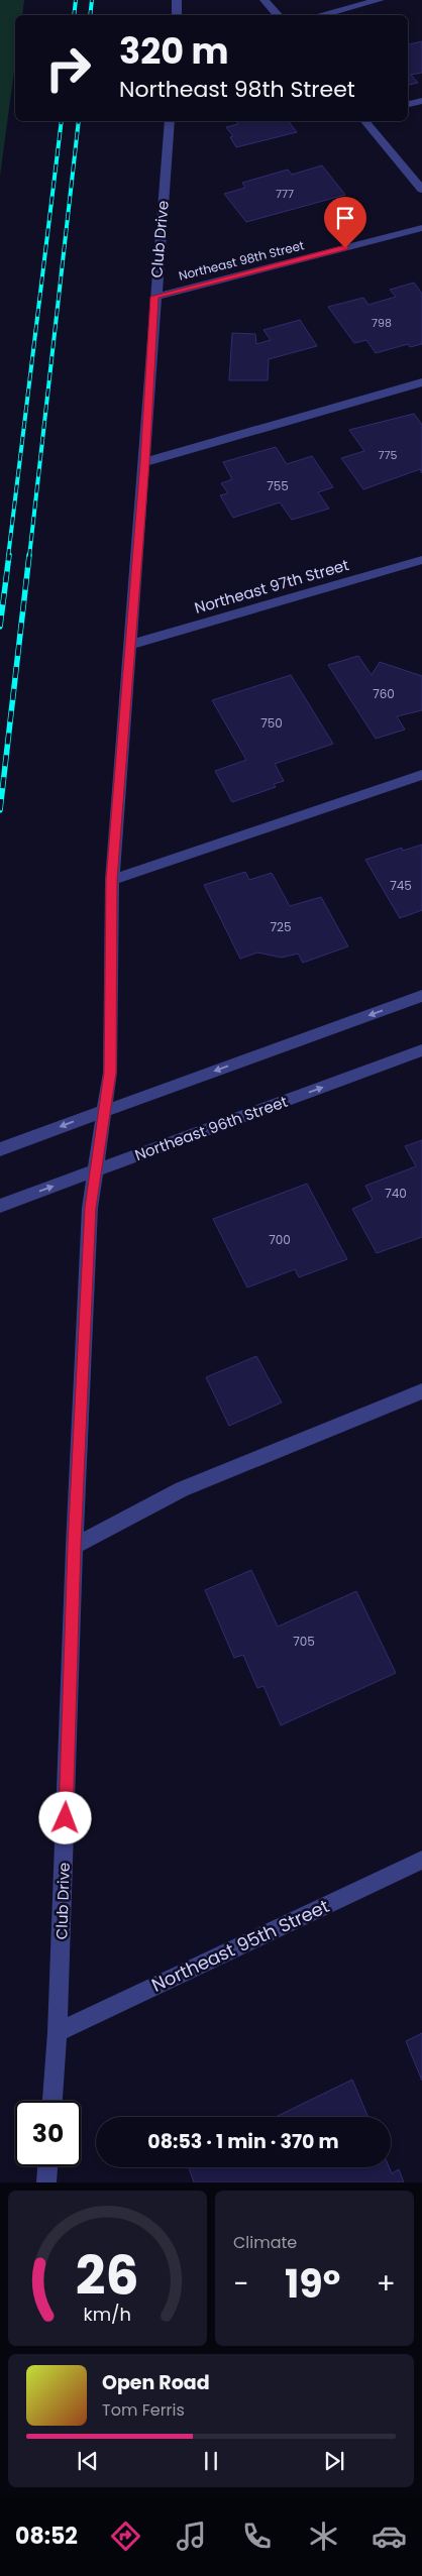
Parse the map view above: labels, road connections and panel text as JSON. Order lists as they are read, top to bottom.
{
  "streets": {
    "street": [
      "Club Drive",
      "Northeast 98th Street",
      "Northeast 97th Street",
      "Northeast 96th Street",
      "Northeast 95th Street"
    ]
  },
  "crossings": [
    ["Club Drive", "Northeast 98th Street"],
    ["Club Drive", "Northeast 97th Street"],
    ["Club Drive", "Northeast 96th Street"],
    ["Club Drive", "Northeast 95th Street"]
  ],
  "house_numbers": [
    "777",
    "798",
    "775",
    "755",
    "760",
    "750",
    "745",
    "725",
    "740",
    "700",
    "705"
  ],
  "page": {
    "turn": ["320 m", "Northeast 98th Street"],
    "limit": "30",
    "trip": "08:53 · 1 min · 370 m",
    "tile": "Climate",
    "heat": ["−", "19°", "+"],
    "song": ["Open Road", "Tom Ferris"],
    "tabs": "08:52",
    "gauge": ["26", "km/h"]
  }
}
